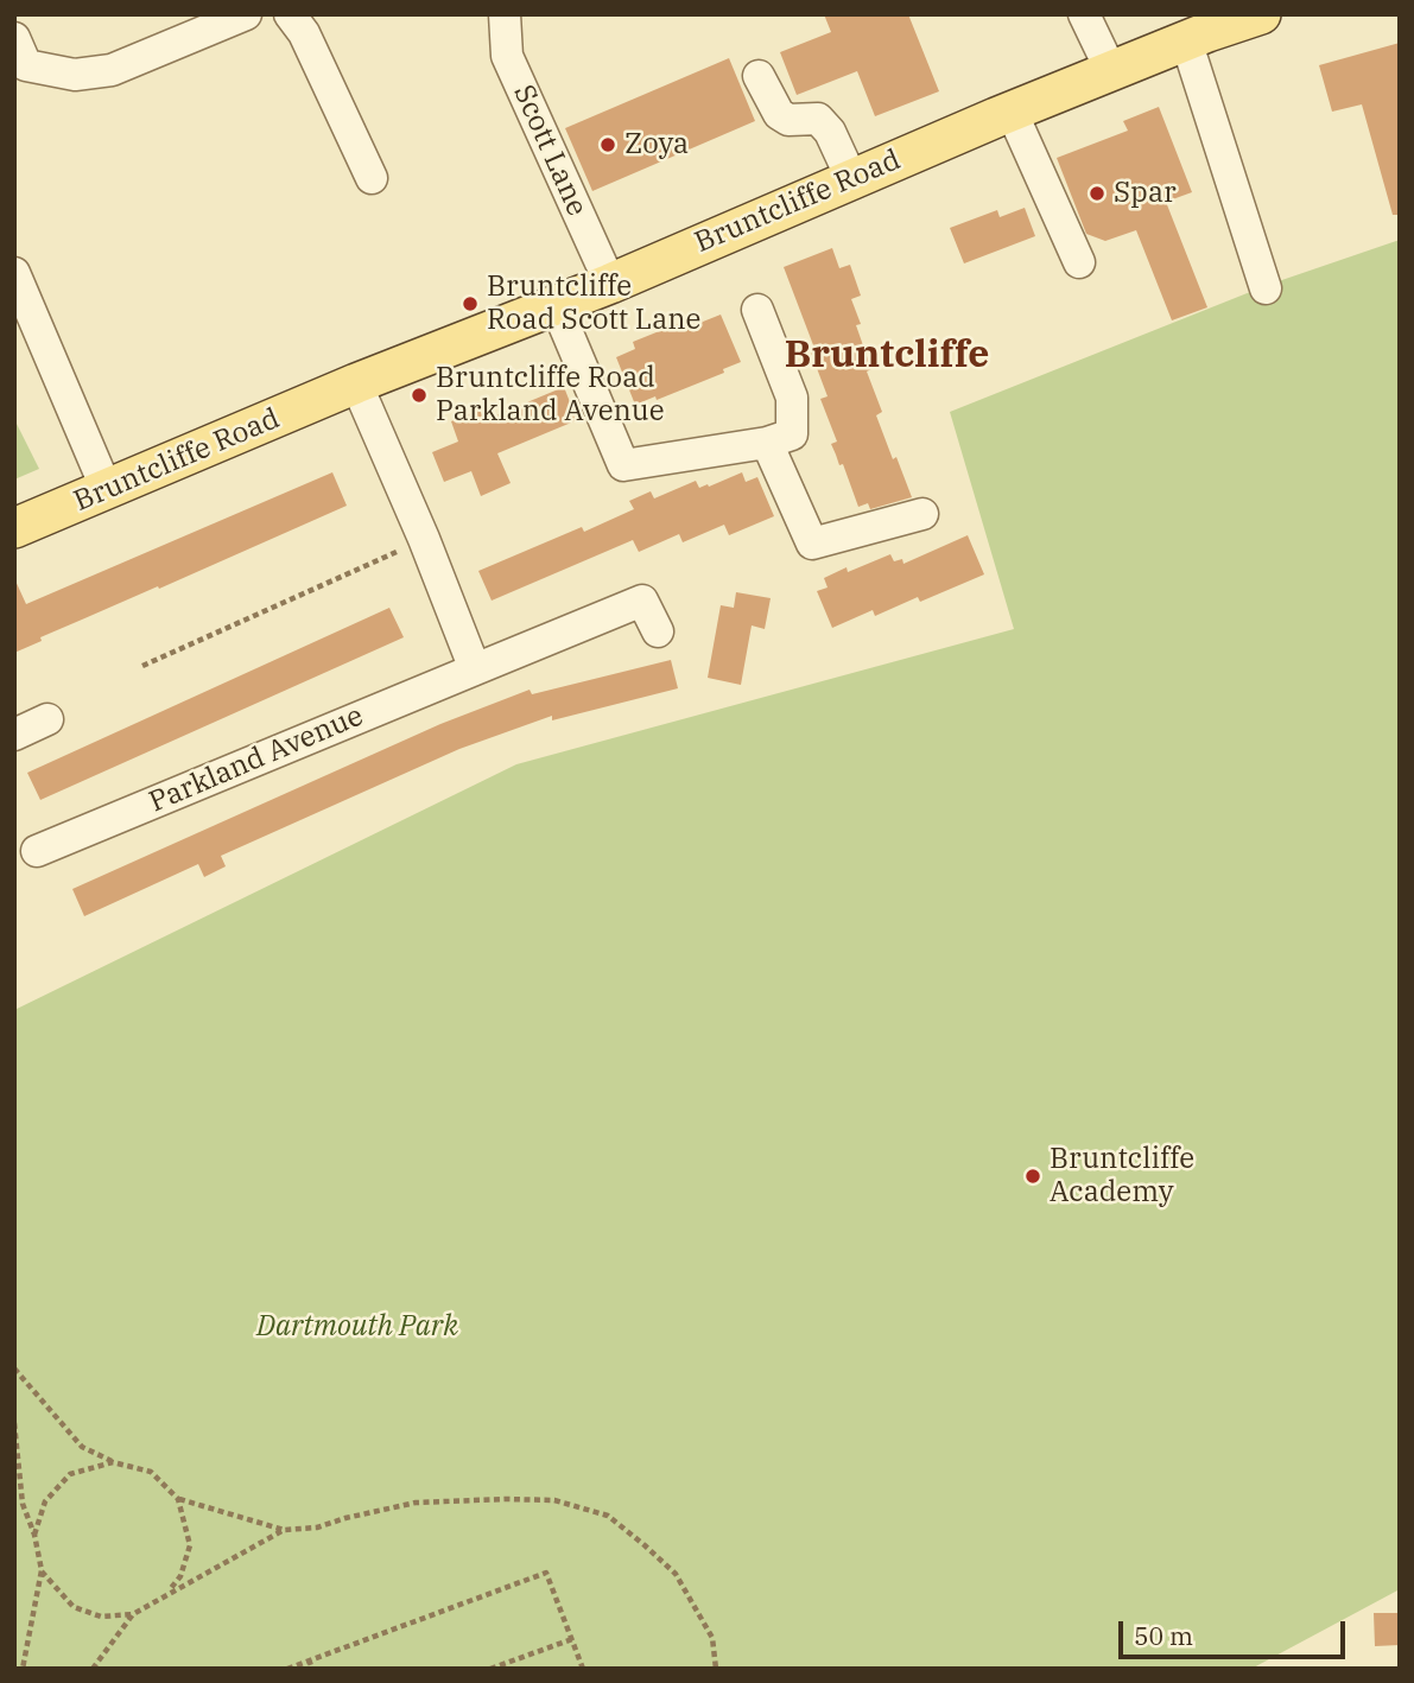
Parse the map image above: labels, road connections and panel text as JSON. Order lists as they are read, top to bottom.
{
  "streets": {
    "main road": ["Bruntcliffe Road"],
    "street": ["Scott Lane", "Parkland Avenue"]
  },
  "crossings": [
    ["Scott Lane", "Bruntcliffe Road"]
  ],
  "districts": ["Bruntcliffe"],
  "parks": ["Dartmouth Park"],
  "places": [
    "Zoya",
    "Spar",
    "Bruntcliffe Road Scott Lane",
    "Bruntcliffe Road Parkland Avenue",
    "Bruntcliffe Academy"
  ],
  "scale_bar": "50 m"
}
